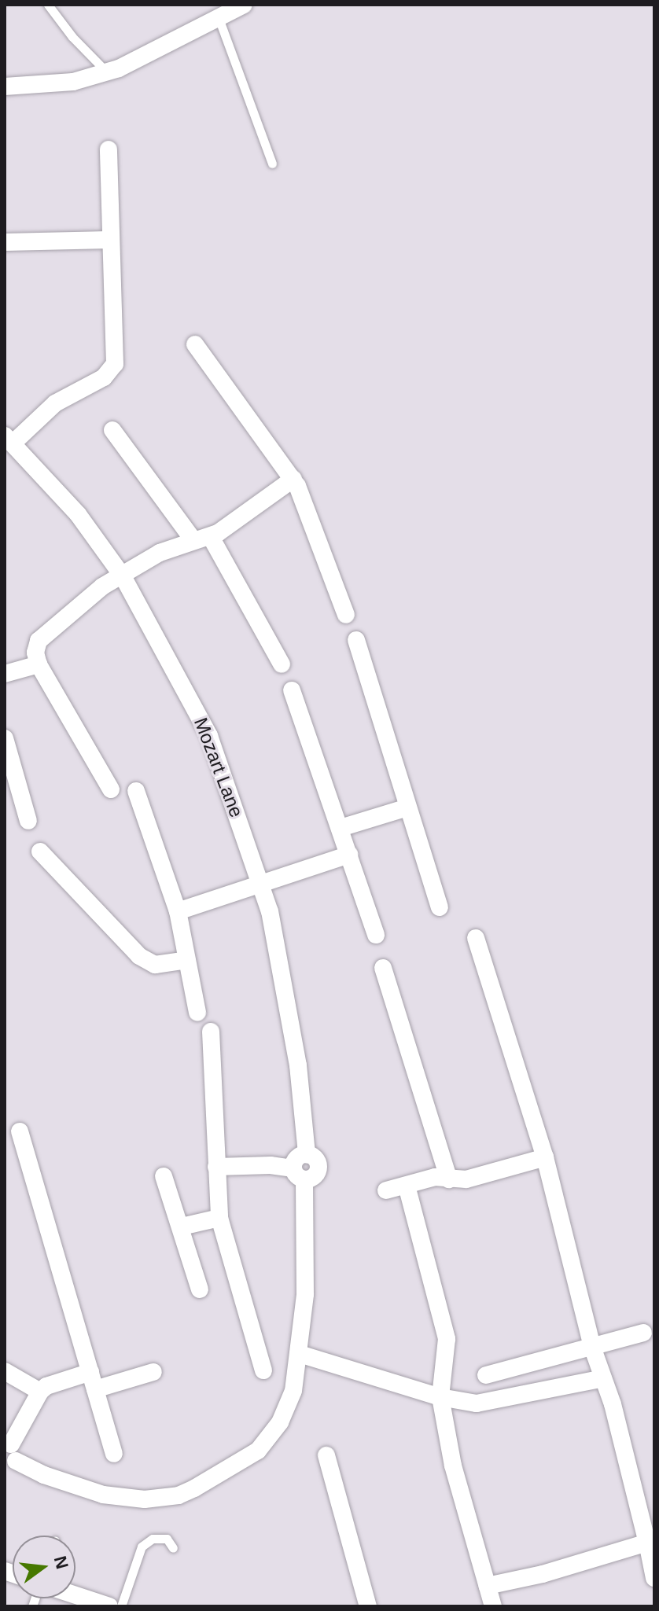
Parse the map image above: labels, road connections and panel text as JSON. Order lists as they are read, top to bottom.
{
  "streets": {
    "street": ["Mozart Lane"]
  },
  "north": "right"
}
